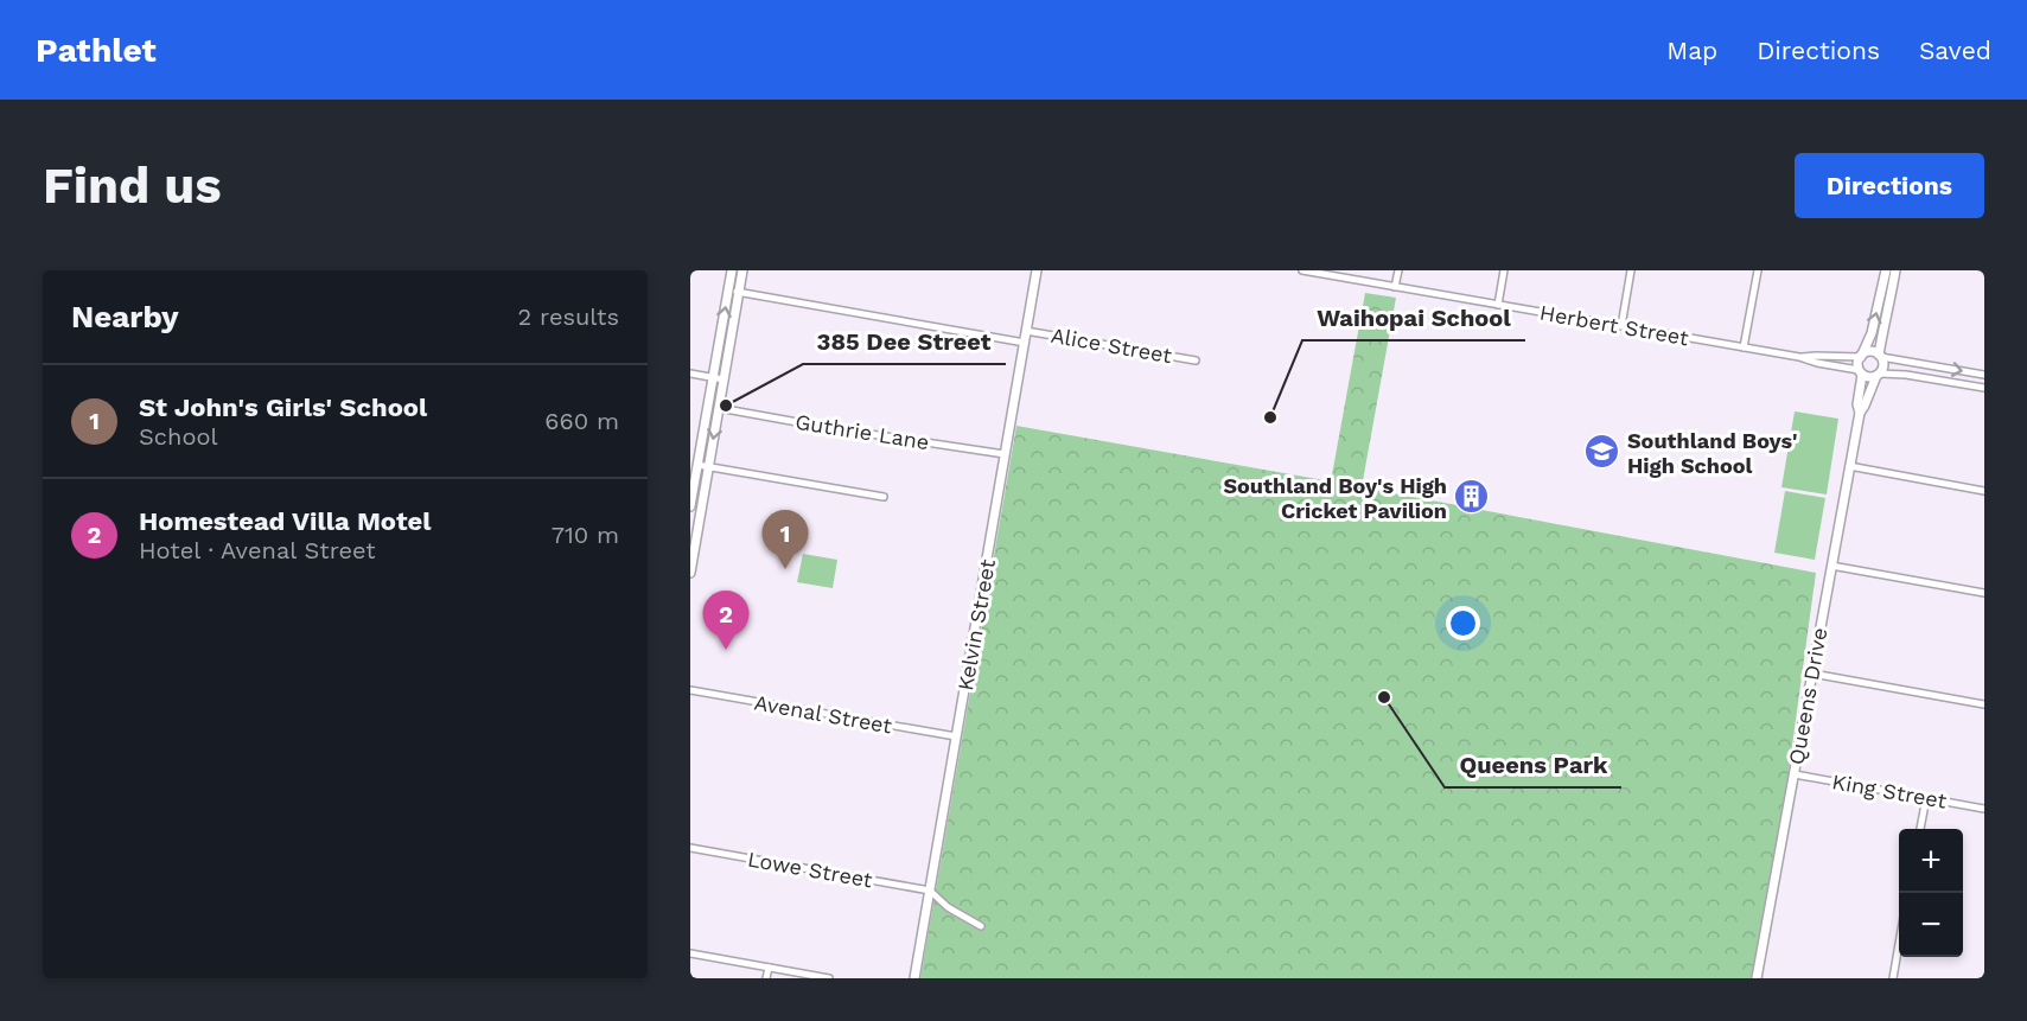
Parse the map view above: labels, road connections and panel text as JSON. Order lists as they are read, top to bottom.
{
  "streets": {
    "main road": ["Herbert Street", "Kelvin Street", "Queens Drive"],
    "street": [
      "Alice Street",
      "Guthrie Lane",
      "Avenal Street",
      "King Street",
      "Lowe Street"
    ]
  },
  "crossings": [
    ["Herbert Street", "Queens Drive"],
    ["Alice Street", "Kelvin Street"],
    ["Guthrie Lane", "Kelvin Street"],
    ["Kelvin Street", "Avenal Street"],
    ["Kelvin Street", "Lowe Street"],
    ["Queens Drive", "King Street"]
  ],
  "places": {
    "other": ["385 Dee Street", "Waihopai School", "Queens Park"],
    "school or university": ["Southland Boys' High School"],
    "building": ["Southland Boy's High Cricket Pavilion"]
  },
  "page": {
    "header": "Pathlet",
    "nav": ["Map", "Directions", "Saved"],
    "buttons": "Directions",
    "title": "Find us",
    "heading": ["Nearby", "2 results"],
    "list": [
      {
        "mark": "1",
        "name": "St John's Girls' School",
        "note": "School",
        "value": "660 m"
      },
      {
        "mark": "2",
        "name": "Homestead Villa Motel",
        "note": "Hotel · Avenal Street",
        "value": "710 m"
      }
    ],
    "pins": ["1", "2"],
    "map_buttons": ["+", "−"]
  }
}
